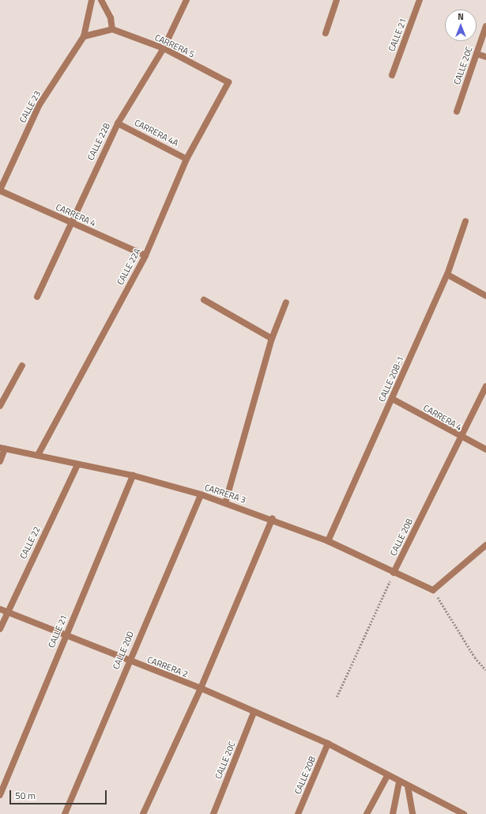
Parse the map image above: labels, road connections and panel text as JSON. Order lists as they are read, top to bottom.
{
  "streets": {
    "street": [
      "CALLE 21",
      "CARRERA 5",
      "CALLE 20C",
      "CALLE 23",
      "CARRERA 4A",
      "CALLE 22B",
      "CARRERA 4",
      "CALLE 22A",
      "CALLE 20B-1",
      "CARRERA 3",
      "CALLE 20B",
      "CALLE 22",
      "CALLE 20D",
      "CARRERA 2"
    ]
  },
  "crossings": [
    ["CALLE 21", "CARRERA 3"],
    ["CALLE 21", "CARRERA 2"],
    ["CARRERA 5", "CALLE 22B"],
    ["CARRERA 5", "CALLE 22A"],
    ["CALLE 20C", "CARRERA 2"],
    ["CALLE 23", "CARRERA 4"],
    ["CARRERA 4A", "CALLE 22B"],
    ["CARRERA 4A", "CALLE 22A"],
    ["CALLE 22B", "CARRERA 4"],
    ["CARRERA 4", "CALLE 22A"],
    ["CARRERA 4", "CALLE 20B-1"],
    ["CARRERA 4", "CALLE 20B"],
    ["CALLE 22A", "CARRERA 3"],
    ["CALLE 20B-1", "CARRERA 3"],
    ["CARRERA 3", "CALLE 20B"],
    ["CARRERA 3", "CALLE 22"],
    ["CARRERA 3", "CALLE 20D"],
    ["CALLE 20B", "CARRERA 2"],
    ["CALLE 22", "CARRERA 2"],
    ["CALLE 20D", "CARRERA 2"]
  ],
  "scale_bar": "50 m",
  "north": "top"
}
